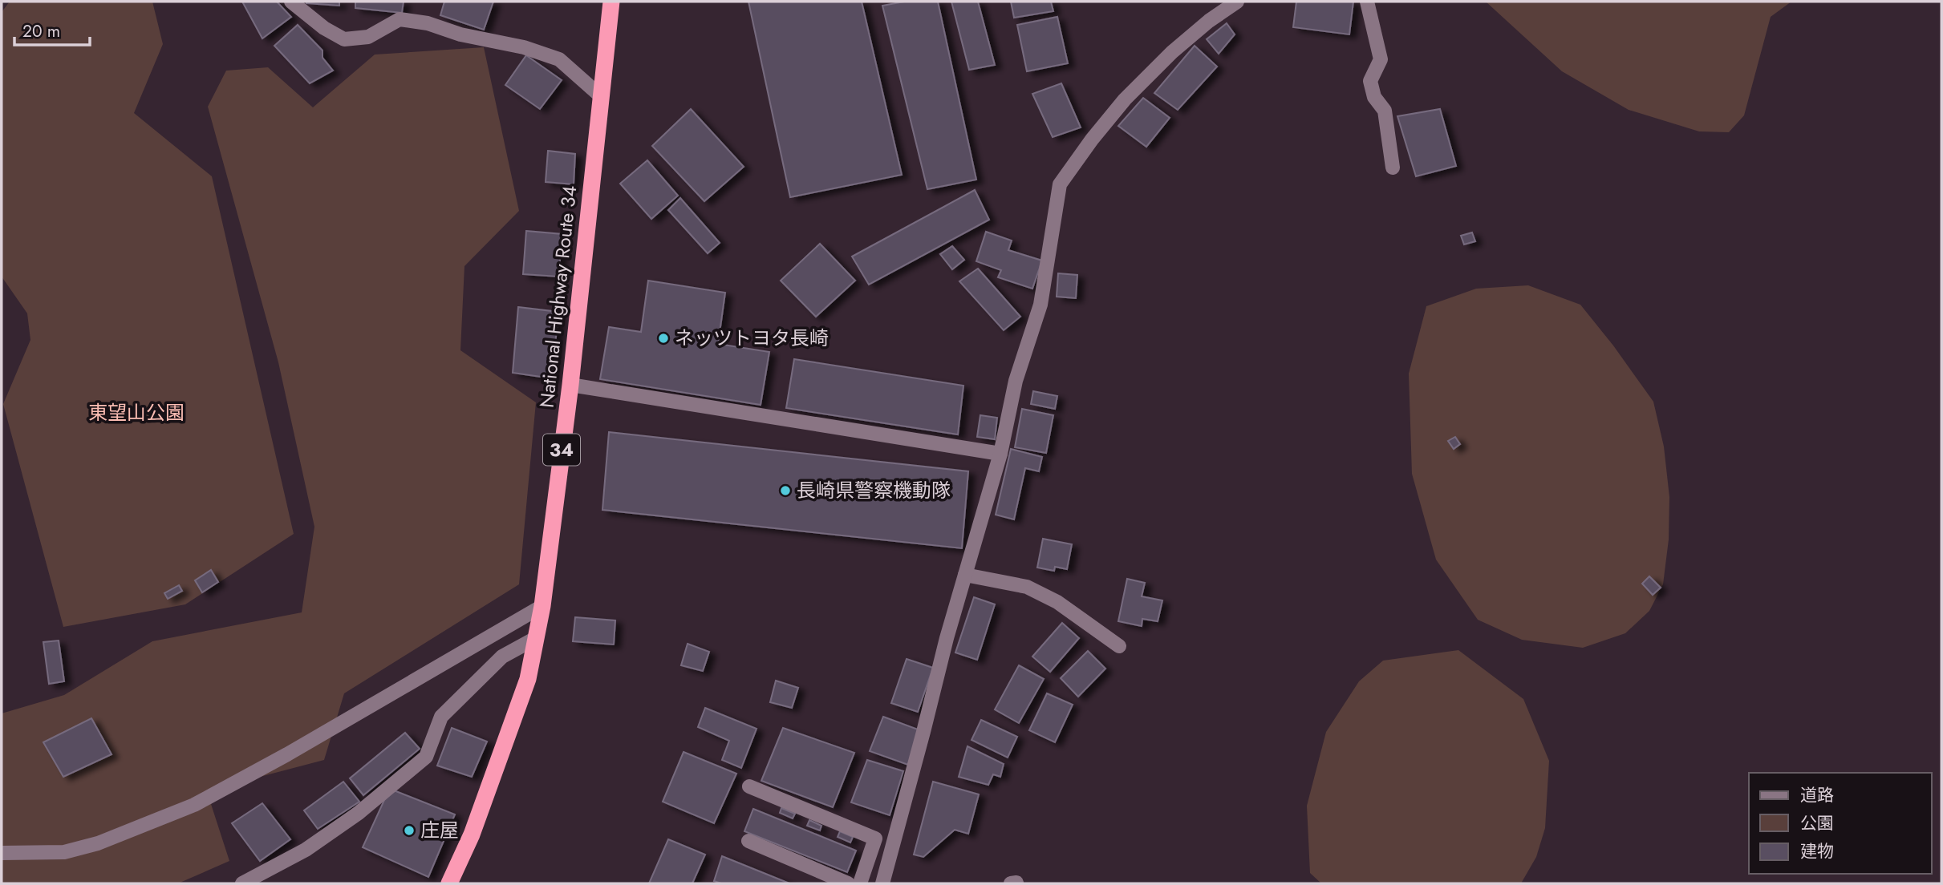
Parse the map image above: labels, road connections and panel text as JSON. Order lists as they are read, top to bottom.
{
  "streets": {
    "highway": ["National Highway Route 34", "34"]
  },
  "parks": ["東望山公園"],
  "places": ["ネッツトヨタ長崎", "長崎県警察機動隊", "庄屋"],
  "legend": ["道路", "公園", "建物"],
  "scale_bar": "20 m"
}
